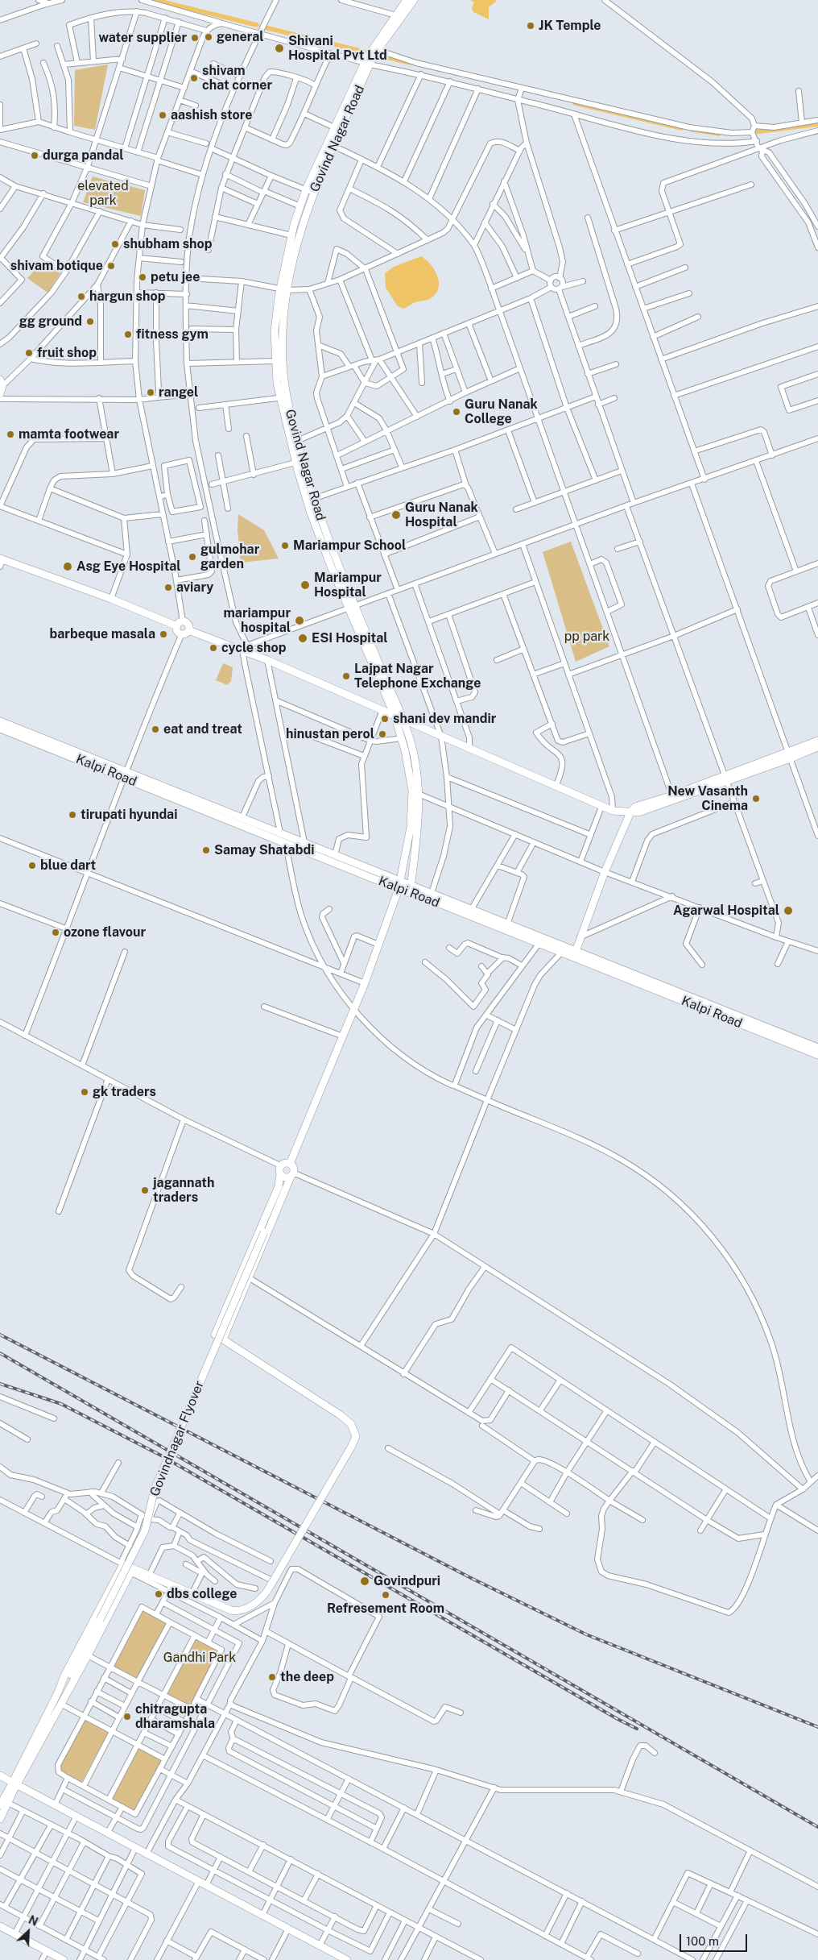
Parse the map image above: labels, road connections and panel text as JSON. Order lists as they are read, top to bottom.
{
  "streets": {
    "main road": ["Govind Nagar Road", "Kalpi Road", "Govindnagar Flyover"]
  },
  "crossings": [
    ["Govind Nagar Road", "Kalpi Road"],
    ["Govind Nagar Road", "Govindnagar Flyover"]
  ],
  "parks": ["elevated park", "pp park", "Gandhi Park"],
  "places": [
    "JK Temple",
    "general",
    "water supplier",
    "Shivani Hospital Pvt Ltd",
    "shivam chat corner",
    "aashish store",
    "durga pandal",
    "shubham shop",
    "shivam botique",
    "petu jee",
    "hargun shop",
    "gg ground",
    "fitness gym",
    "fruit shop",
    "rangel",
    "Guru Nanak College",
    "mamta footwear",
    "Guru Nanak Hospital",
    "Mariampur School",
    "gulmohar garden",
    "Asg Eye Hospital",
    "Mariampur Hospital",
    "aviary",
    "mariampur hospital",
    "barbeque masala",
    "ESI Hospital",
    "cycle shop",
    "Lajpat Nagar Telephone Exchange",
    "shani dev mandir",
    "eat and treat",
    "hinustan perol",
    "New Vasanth Cinema",
    "tirupati hyundai",
    "Samay Shatabdi",
    "blue dart",
    "Agarwal Hospital",
    "ozone flavour",
    "gk traders",
    "jagannath traders",
    "Govindpuri",
    "dbs college",
    "Refresement Room",
    "the deep",
    "chitragupta dharamshala"
  ],
  "scale_bar": "100 m",
  "north": "top right"
}
